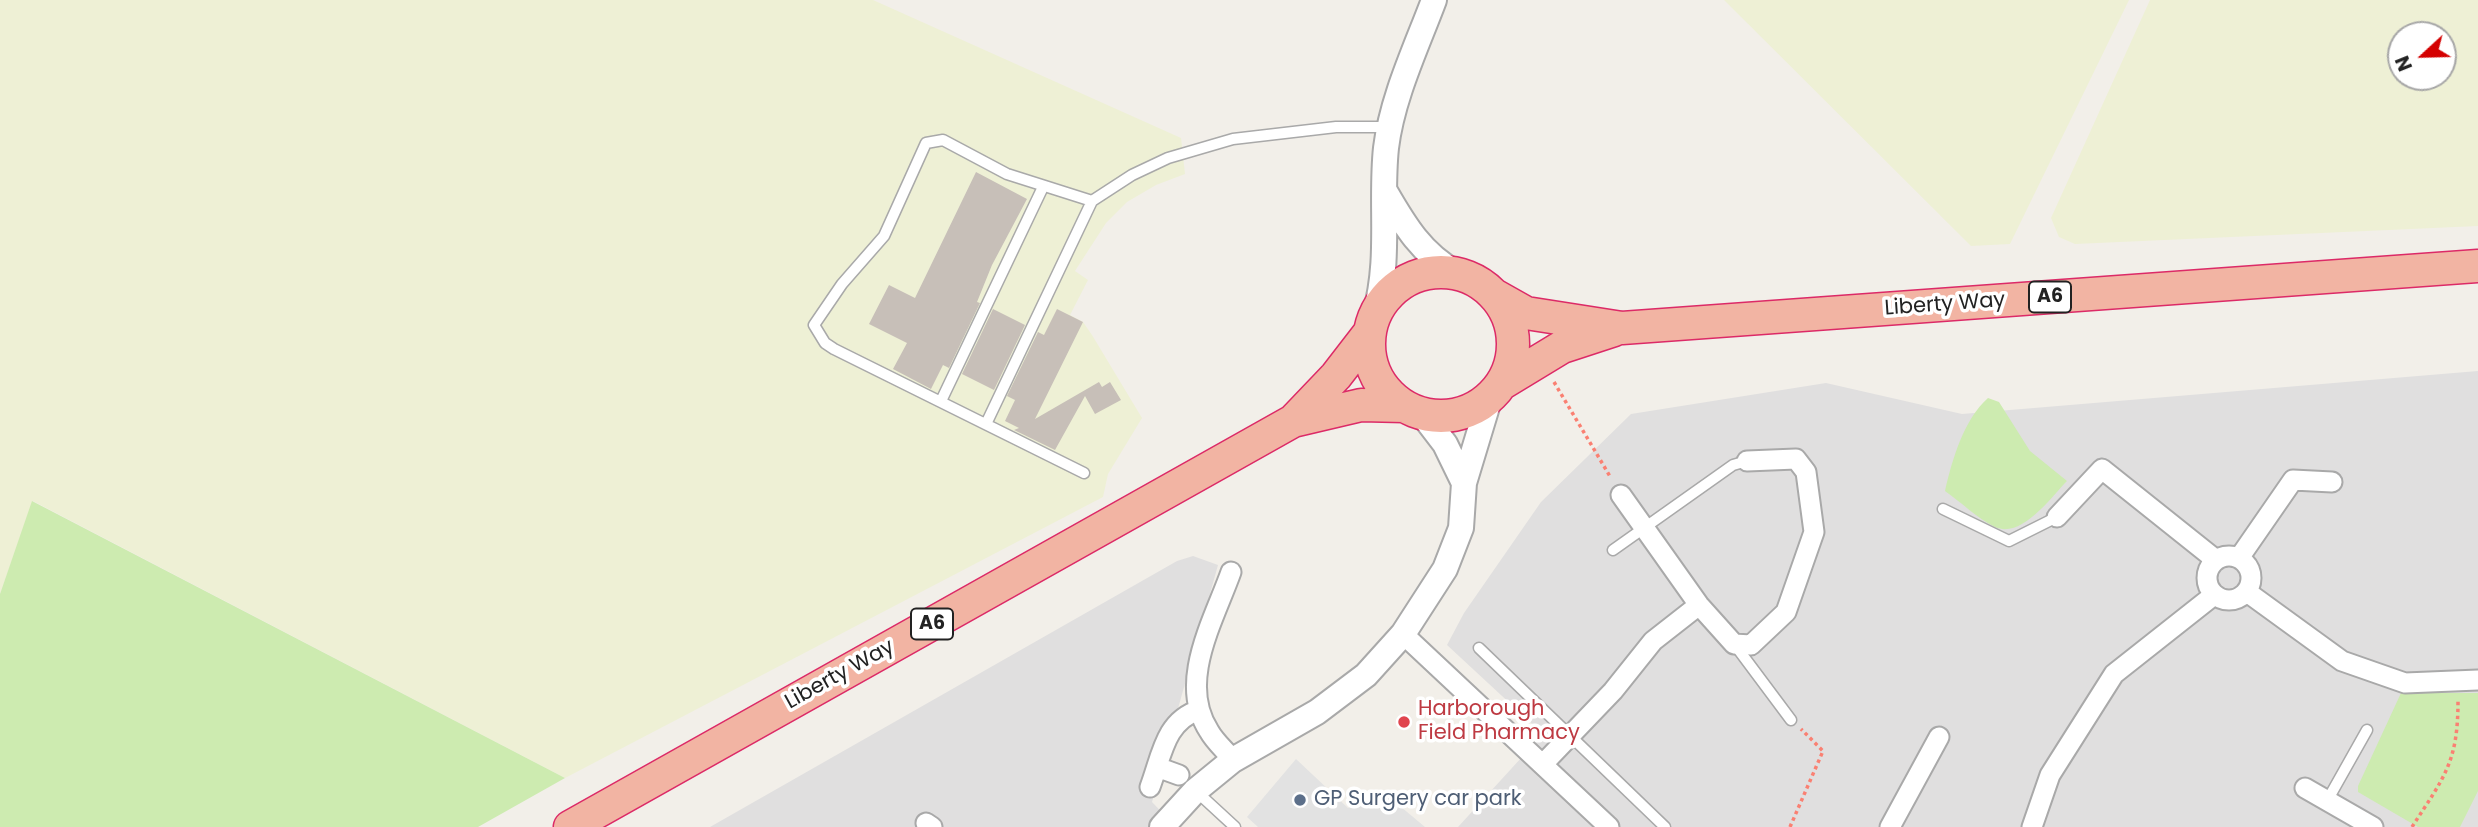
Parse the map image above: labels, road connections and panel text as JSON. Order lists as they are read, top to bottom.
{
  "streets": {
    "highway": ["A6", "Liberty Way"]
  },
  "places": ["Harborough Field Pharmacy", "GP Surgery car park"],
  "north": "left"
}
